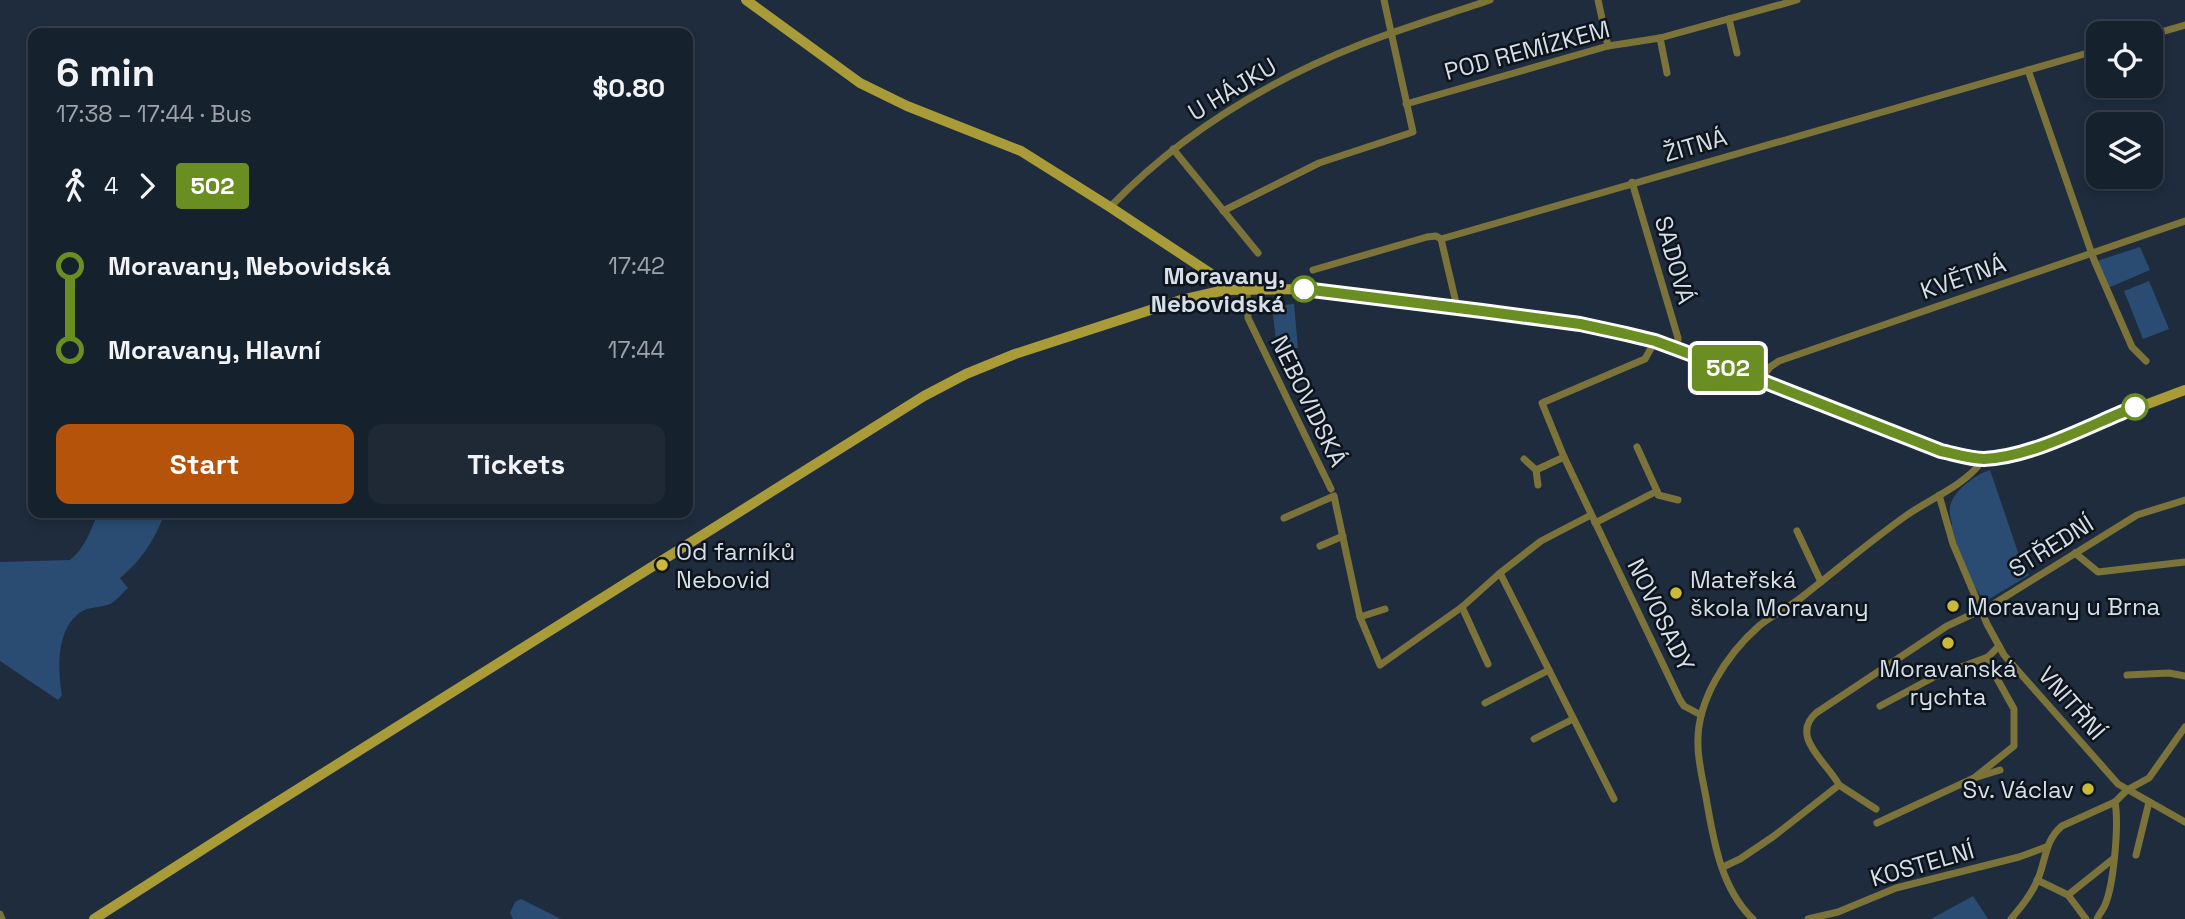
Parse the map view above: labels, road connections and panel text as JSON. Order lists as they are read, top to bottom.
{
  "streets": {
    "street": [
      "POD REMÍZKEM",
      "U HÁJKU",
      "ŽITNÁ",
      "SADOVÁ",
      "KVĚTNÁ",
      "NEBOVIDSKÁ",
      "STŘEDNÍ",
      "NOVOSADY",
      "VNITŘNÍ",
      "KOSTELNÍ"
    ]
  },
  "crossings": [
    ["ŽITNÁ", "SADOVÁ"],
    ["STŘEDNÍ", "VNITŘNÍ"],
    ["VNITŘNÍ", "KOSTELNÍ"]
  ],
  "places": [
    "Moravany, Nebovidská",
    "Od farníků Nebovid",
    "Mateřská škola Moravany",
    "Moravany u Brna",
    "Moravanská rychta",
    "Sv. Václav"
  ],
  "lines": ["bus line 502"],
  "page": {
    "on_map": "502",
    "heading": ["6 min", "17:38 – 17:44 · Bus", "$0.80"],
    "legs": ["4", "502"],
    "list": [
      {
        "name": "Moravany, Nebovidská",
        "value": "17:42"
      },
      {
        "name": "Moravany, Hlavní",
        "value": "17:44"
      }
    ],
    "buttons": ["Start", "Tickets"]
  }
}
